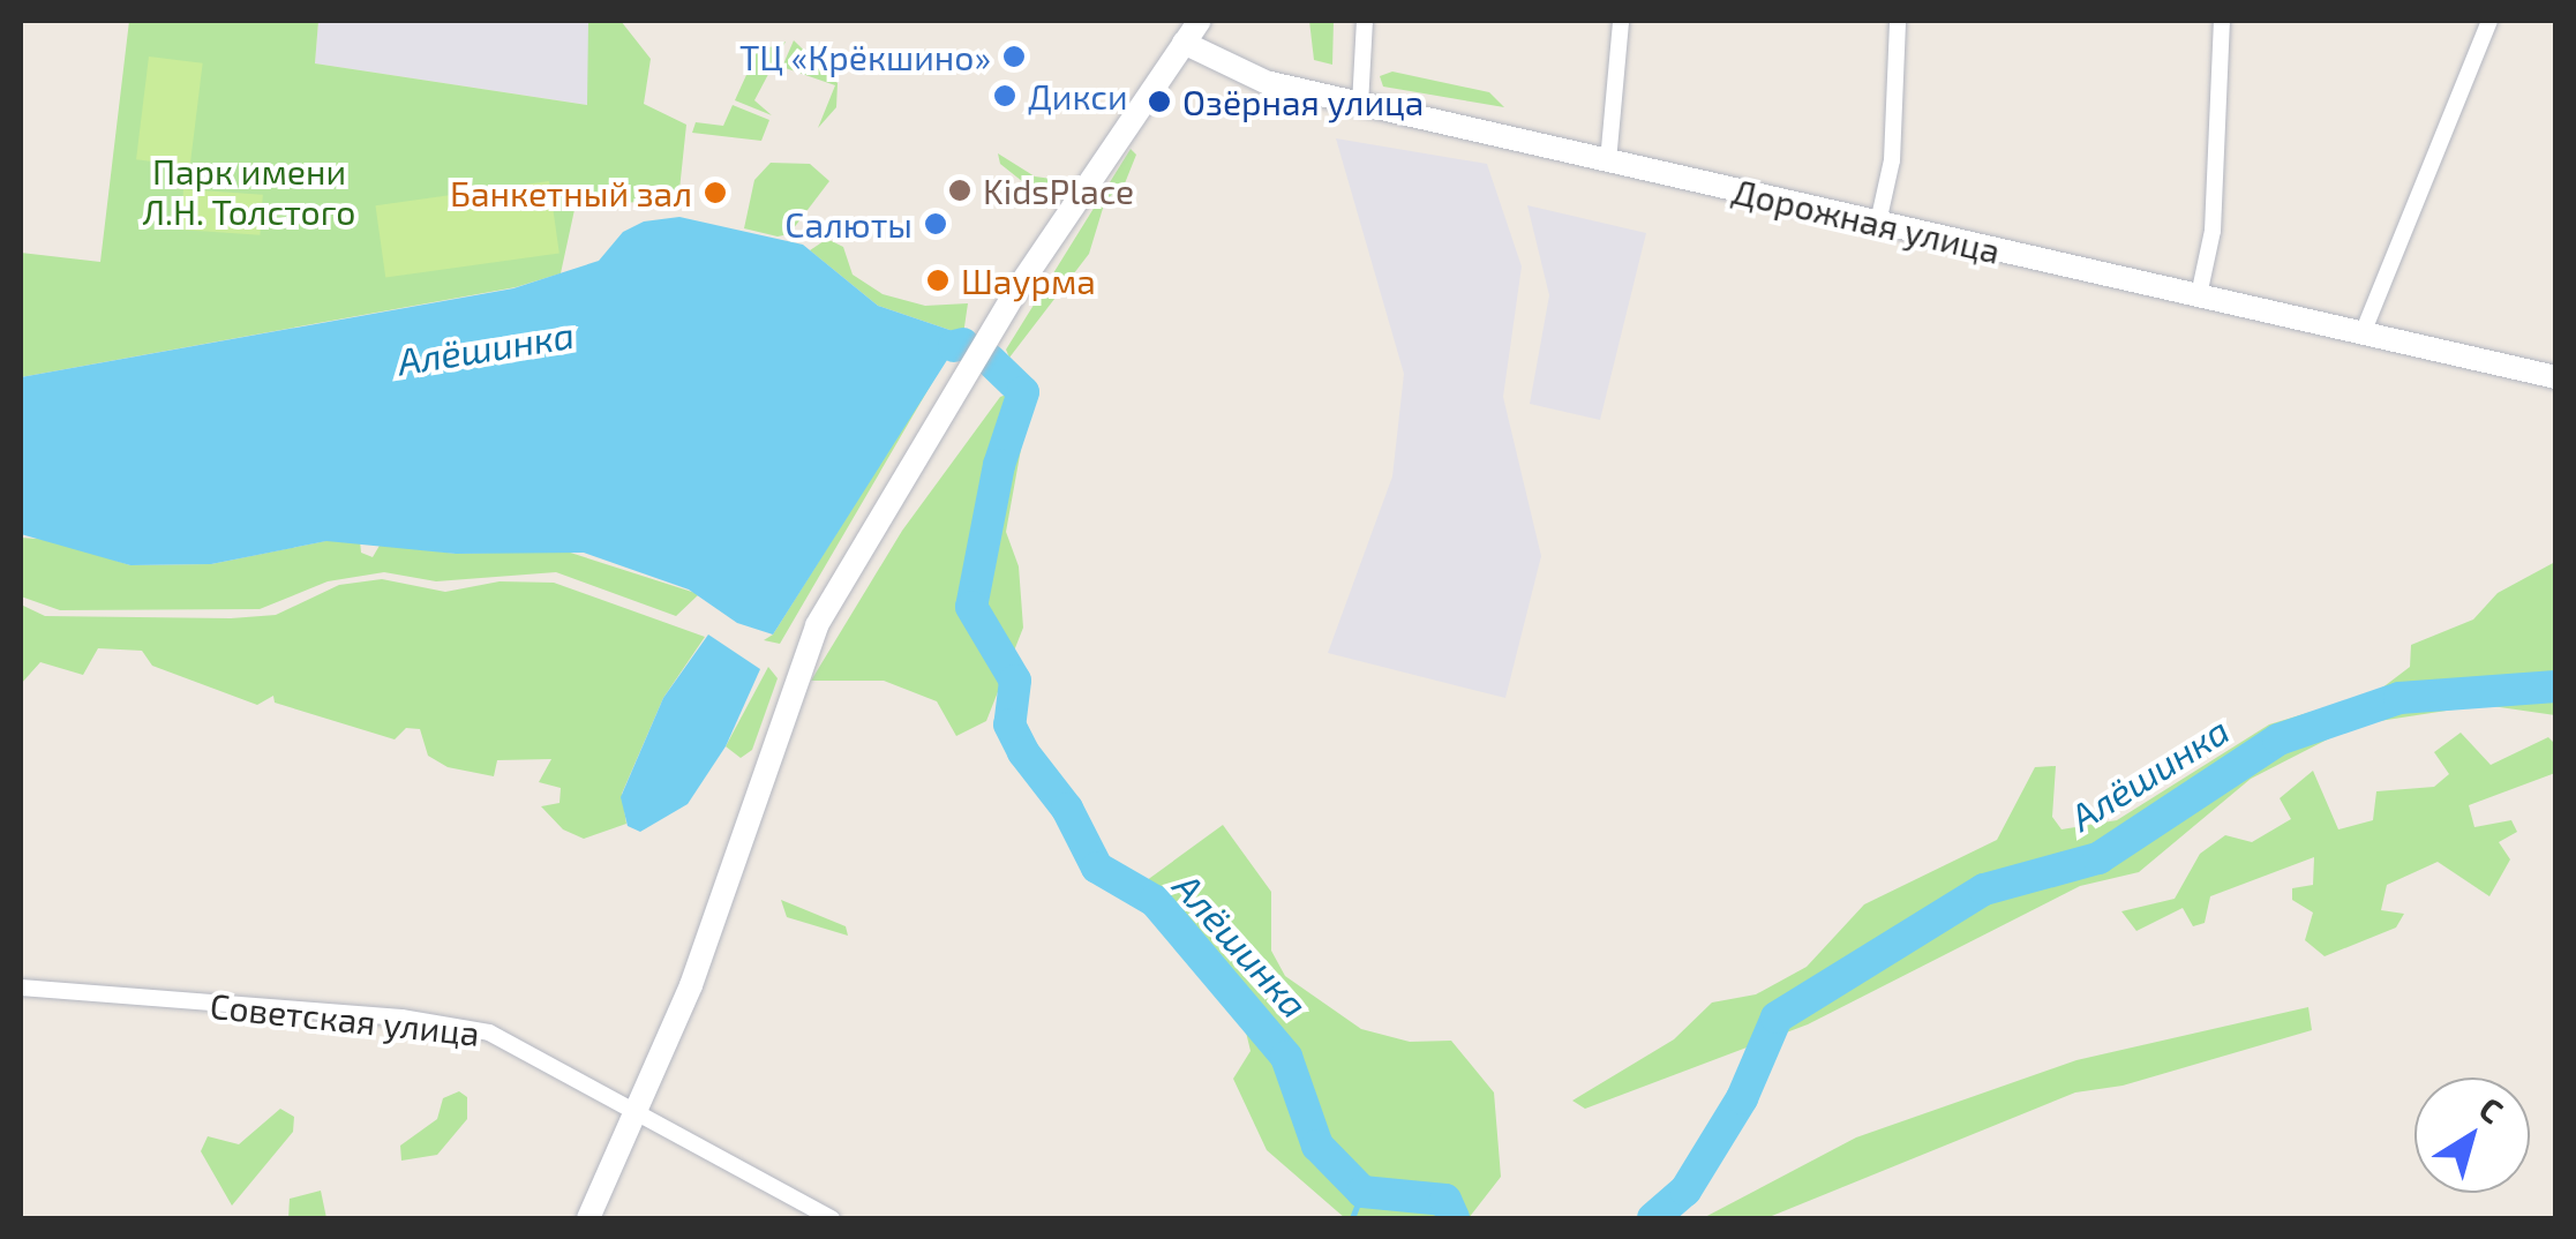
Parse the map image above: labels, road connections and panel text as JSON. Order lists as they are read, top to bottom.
{
  "streets": {
    "street": ["Дорожная улица", "Советская улица"]
  },
  "water": ["Алёшинка"],
  "parks": ["Парк имени Л.Н. Толстого"],
  "places": [
    "ТЦ «Крёкшино»",
    "Дикси",
    "Озёрная улица",
    "KidsPlace",
    "Банкетный зал",
    "Салюты",
    "Шаурма"
  ],
  "north": "top right"
}
